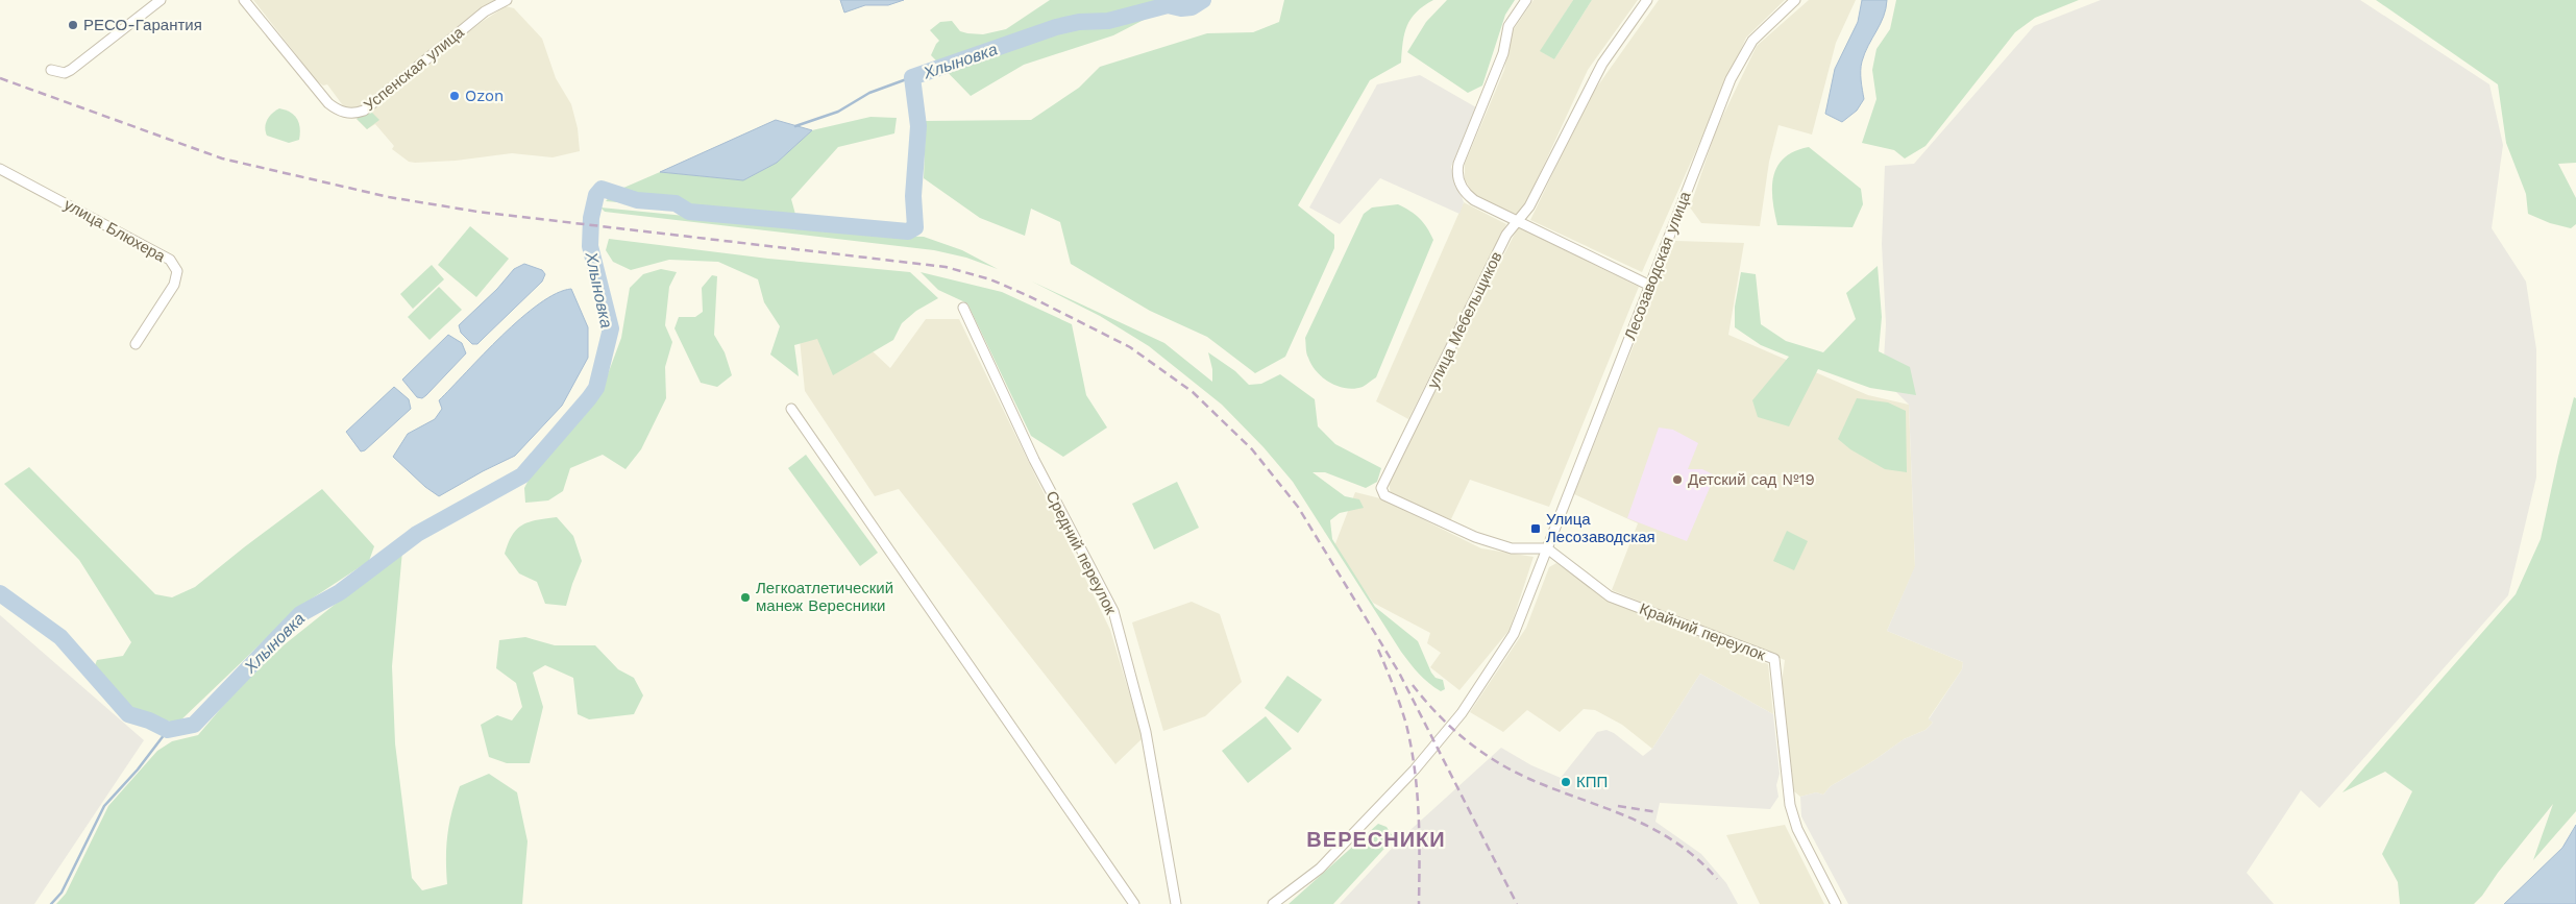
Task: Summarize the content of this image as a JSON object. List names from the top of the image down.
{
  "streets": {
    "street": [
      "Успенская улица",
      "улица Блюхера",
      "Лесозаводская улица",
      "улица Мебельщиков",
      "Средний переулок",
      "Крайний переулок"
    ]
  },
  "crossings": [
    ["Лесозаводская улица", "улица Мебельщиков"],
    ["Лесозаводская улица", "Крайний переулок"],
    ["улица Мебельщиков", "Крайний переулок"]
  ],
  "districts": ["ВЕРЕСНИКИ"],
  "water": ["Хлыновка"],
  "places": {
    "other": [
      "РЕСО-Гарантия",
      "Ozon",
      "Детский сад №19",
      "Легкоатлетический манеж Вересники",
      "КПП"
    ],
    "transit": ["Улица Лесозаводская"]
  }
}
